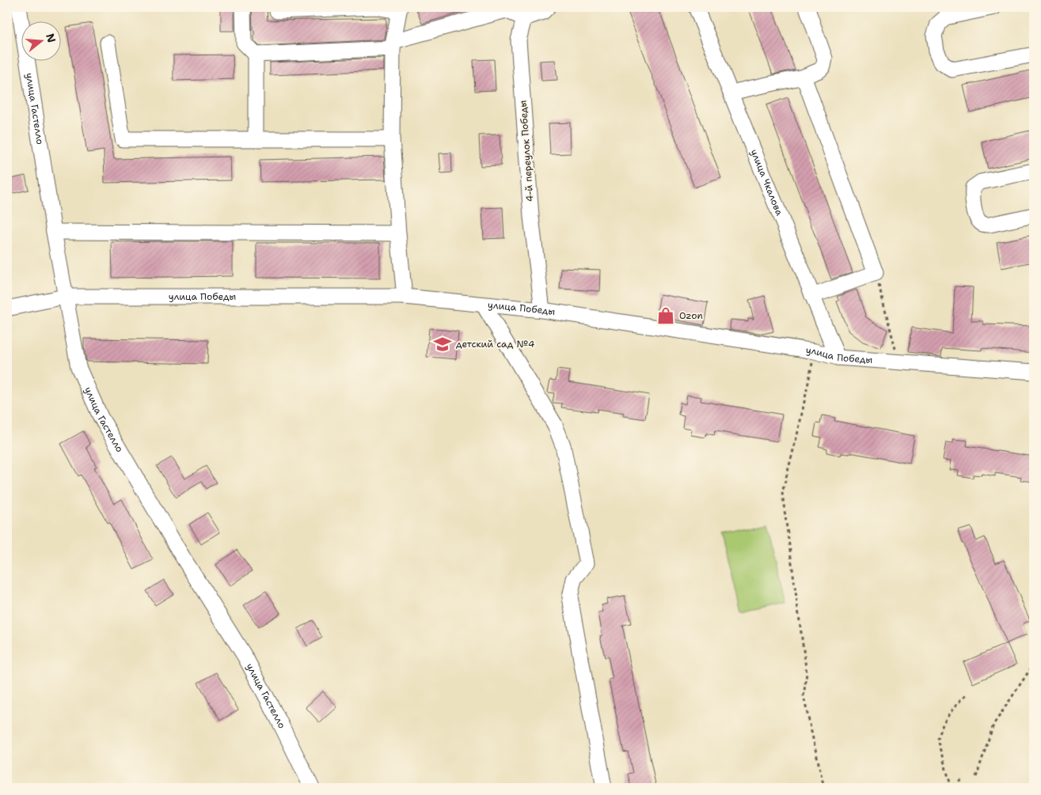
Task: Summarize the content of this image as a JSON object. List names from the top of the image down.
{
  "streets": {
    "street": [
      "улица Гастелло",
      "4-й переулок Победы",
      "улица Чкалова",
      "улица Победы"
    ]
  },
  "crossings": [
    ["улица Гастелло", "улица Победы"],
    ["4-й переулок Победы", "улица Победы"],
    ["улица Чкалова", "улица Победы"]
  ],
  "places": {
    "shop": ["Ozon"],
    "school or university": ["детский сад №4"]
  },
  "north": "right"
}
